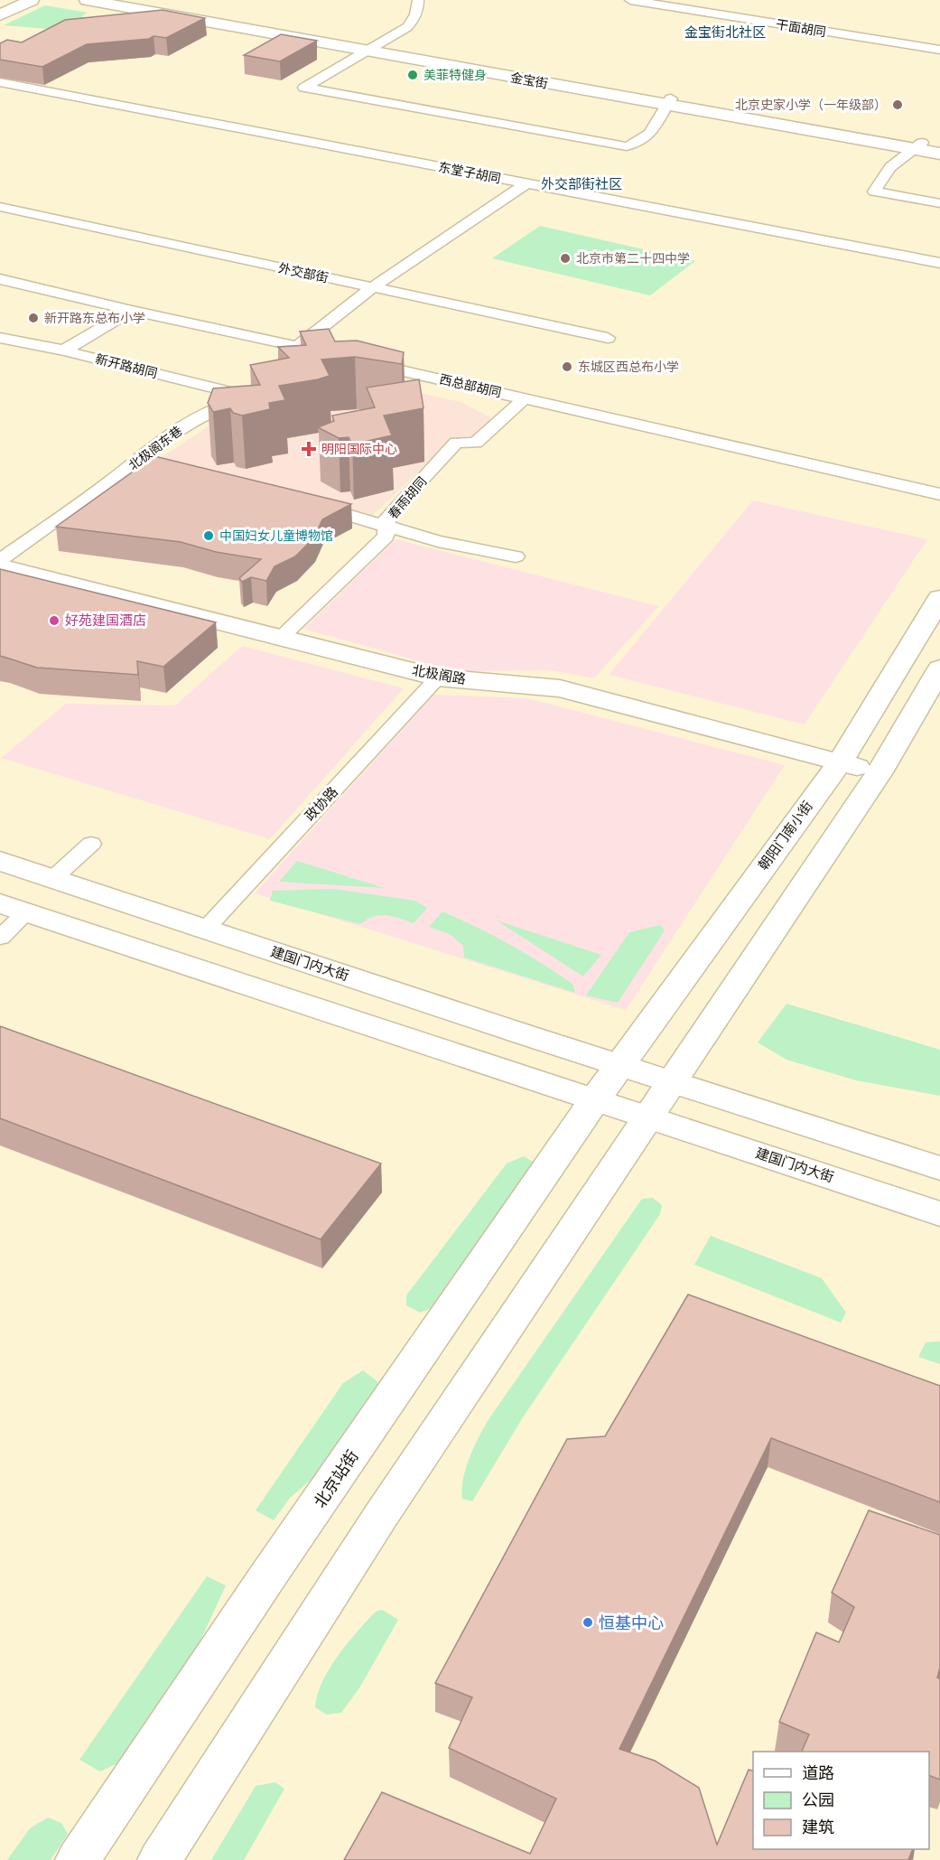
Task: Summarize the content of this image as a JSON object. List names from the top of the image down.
{
  "streets": {
    "main road": [
      "金宝街",
      "北极阁路",
      "朝阳门南小街",
      "建国门内大街",
      "北京站街"
    ],
    "street": [
      "干面胡同",
      "东堂子胡同",
      "外交部街",
      "新开路胡同",
      "西总部胡同",
      "北极阁东巷",
      "春雨胡同",
      "政协路"
    ]
  },
  "crossings": [
    ["新开路胡同", "北极阁东巷"],
    ["西总部胡同", "春雨胡同"],
    ["春雨胡同", "北极阁路"],
    ["北极阁路", "政协路"],
    ["北极阁路", "朝阳门南小街"],
    ["政协路", "建国门内大街"],
    ["朝阳门南小街", "建国门内大街"],
    ["朝阳门南小街", "北京站街"],
    ["建国门内大街", "北京站街"]
  ],
  "districts": ["金宝街北社区", "外交部街社区"],
  "places": {
    "other": [
      "美菲特健身",
      "北京史家小学（一年级部）",
      "北京市第二十四中学",
      "新开路东总布小学",
      "东城区西总布小学",
      "中国妇女儿童博物馆",
      "好苑建国酒店",
      "恒基中心"
    ],
    "health": ["明阳国际中心"]
  },
  "legend": ["道路", "公园", "建筑"]
}
